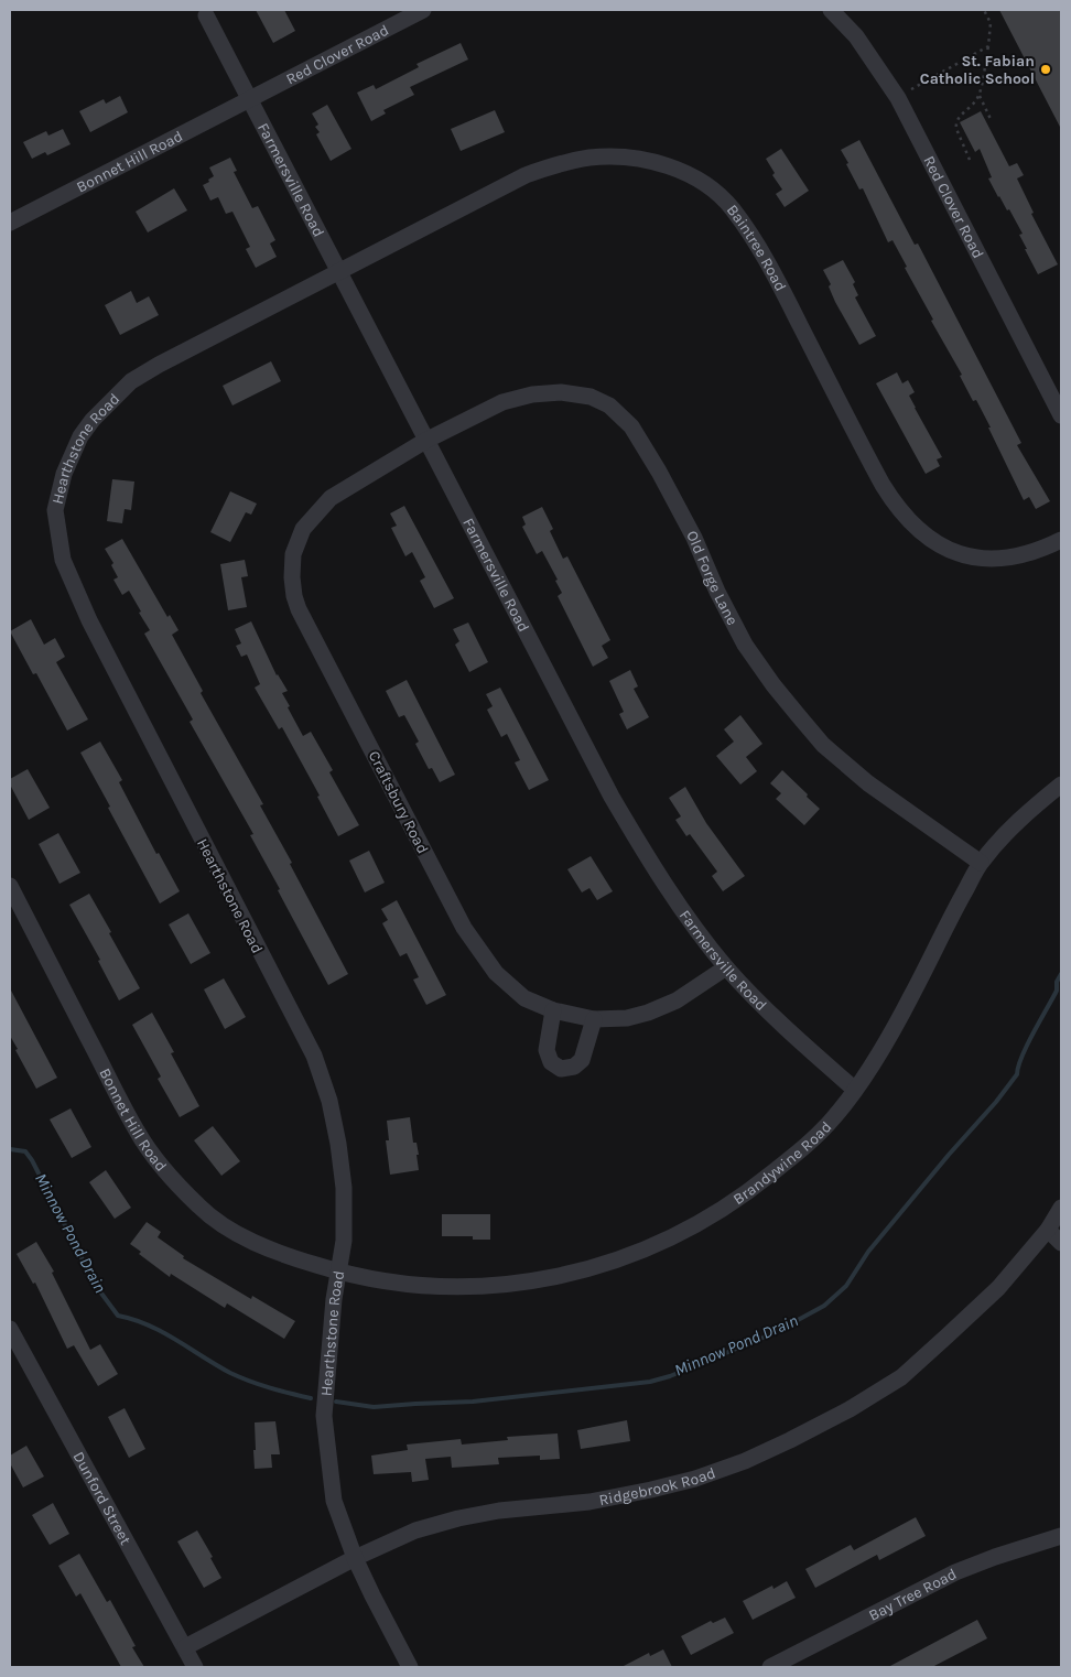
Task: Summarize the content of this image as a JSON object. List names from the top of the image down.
{
  "streets": {
    "street": [
      "Red Clover Road",
      "Bonnet Hill Road",
      "Farmersville Road",
      "Baintree Road",
      "Hearthstone Road",
      "Old Forge Lane",
      "Craftsbury Road",
      "Brandywine Road",
      "Ridgebrook Road",
      "Dunford Street",
      "Bay Tree Road"
    ]
  },
  "crossings": [
    ["Red Clover Road", "Bonnet Hill Road"],
    ["Red Clover Road", "Farmersville Road"],
    ["Bonnet Hill Road", "Farmersville Road"],
    ["Bonnet Hill Road", "Hearthstone Road"],
    ["Bonnet Hill Road", "Brandywine Road"],
    ["Farmersville Road", "Baintree Road"],
    ["Farmersville Road", "Hearthstone Road"],
    ["Farmersville Road", "Old Forge Lane"],
    ["Farmersville Road", "Craftsbury Road"],
    ["Farmersville Road", "Brandywine Road"],
    ["Baintree Road", "Hearthstone Road"],
    ["Hearthstone Road", "Brandywine Road"],
    ["Hearthstone Road", "Ridgebrook Road"],
    ["Old Forge Lane", "Craftsbury Road"],
    ["Old Forge Lane", "Brandywine Road"],
    ["Ridgebrook Road", "Dunford Street"]
  ],
  "water": ["Minnow Pond Drain"],
  "places": ["St. Fabian Catholic School"]
}
